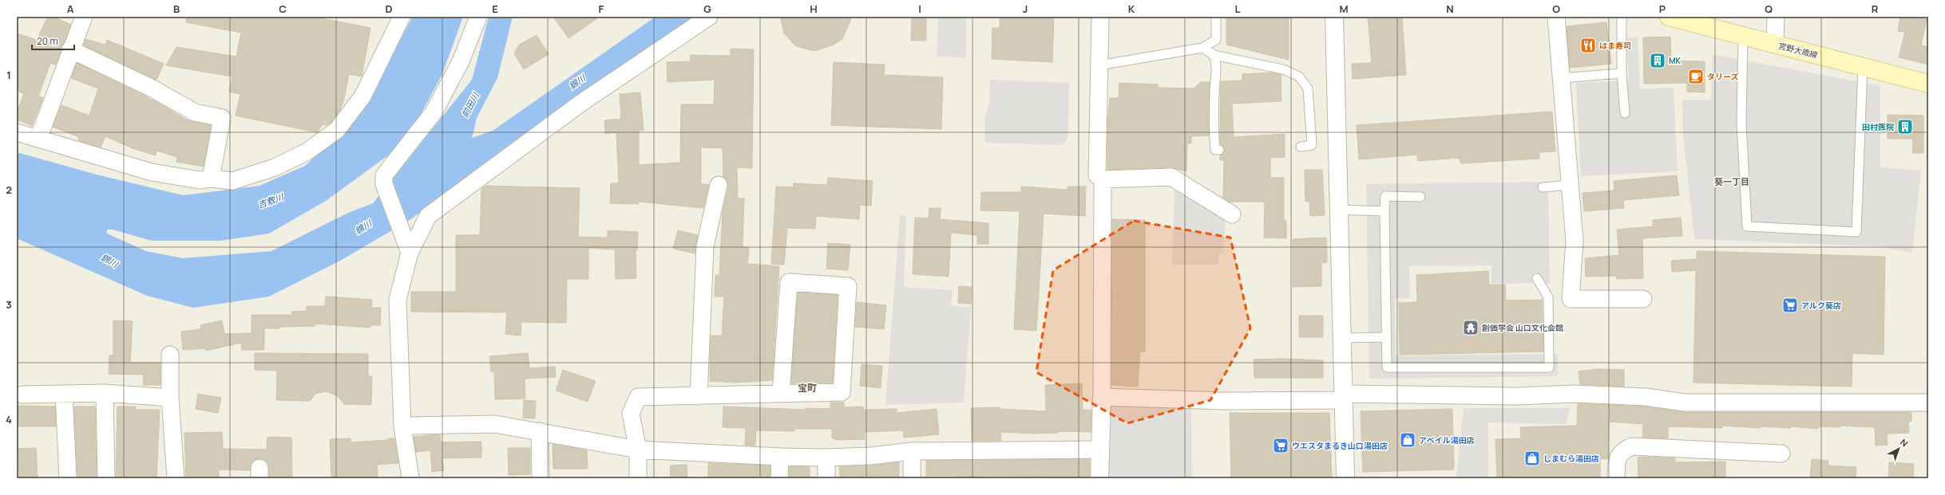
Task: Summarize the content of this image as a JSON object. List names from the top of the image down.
{
  "streets": {
    "main road": ["宮野大歳線"]
  },
  "districts": ["葵一丁目", "宝町"],
  "water": ["錦川", "前田川", "吉敷川"],
  "places": {
    "restaurant": ["はま寿司"],
    "building": ["MK", "田村医院"],
    "cafe": ["タリーズ"],
    "supermarket": ["アルク葵店", "ウエスタまるき山口湯田店"],
    "temple": ["創価学会 山口文化会館"],
    "shop": ["アベイル湯田店", "しまむら湯田店"]
  },
  "scale_bar": "20 m",
  "north": "top right",
  "grid": {
    "columns": [
      "A",
      "B",
      "C",
      "D",
      "E",
      "F",
      "G",
      "H",
      "I",
      "J",
      "K",
      "L",
      "M",
      "N",
      "O",
      "P",
      "Q",
      "R"
    ],
    "rows": [
      "1",
      "2",
      "3",
      "4"
    ]
  }
}
